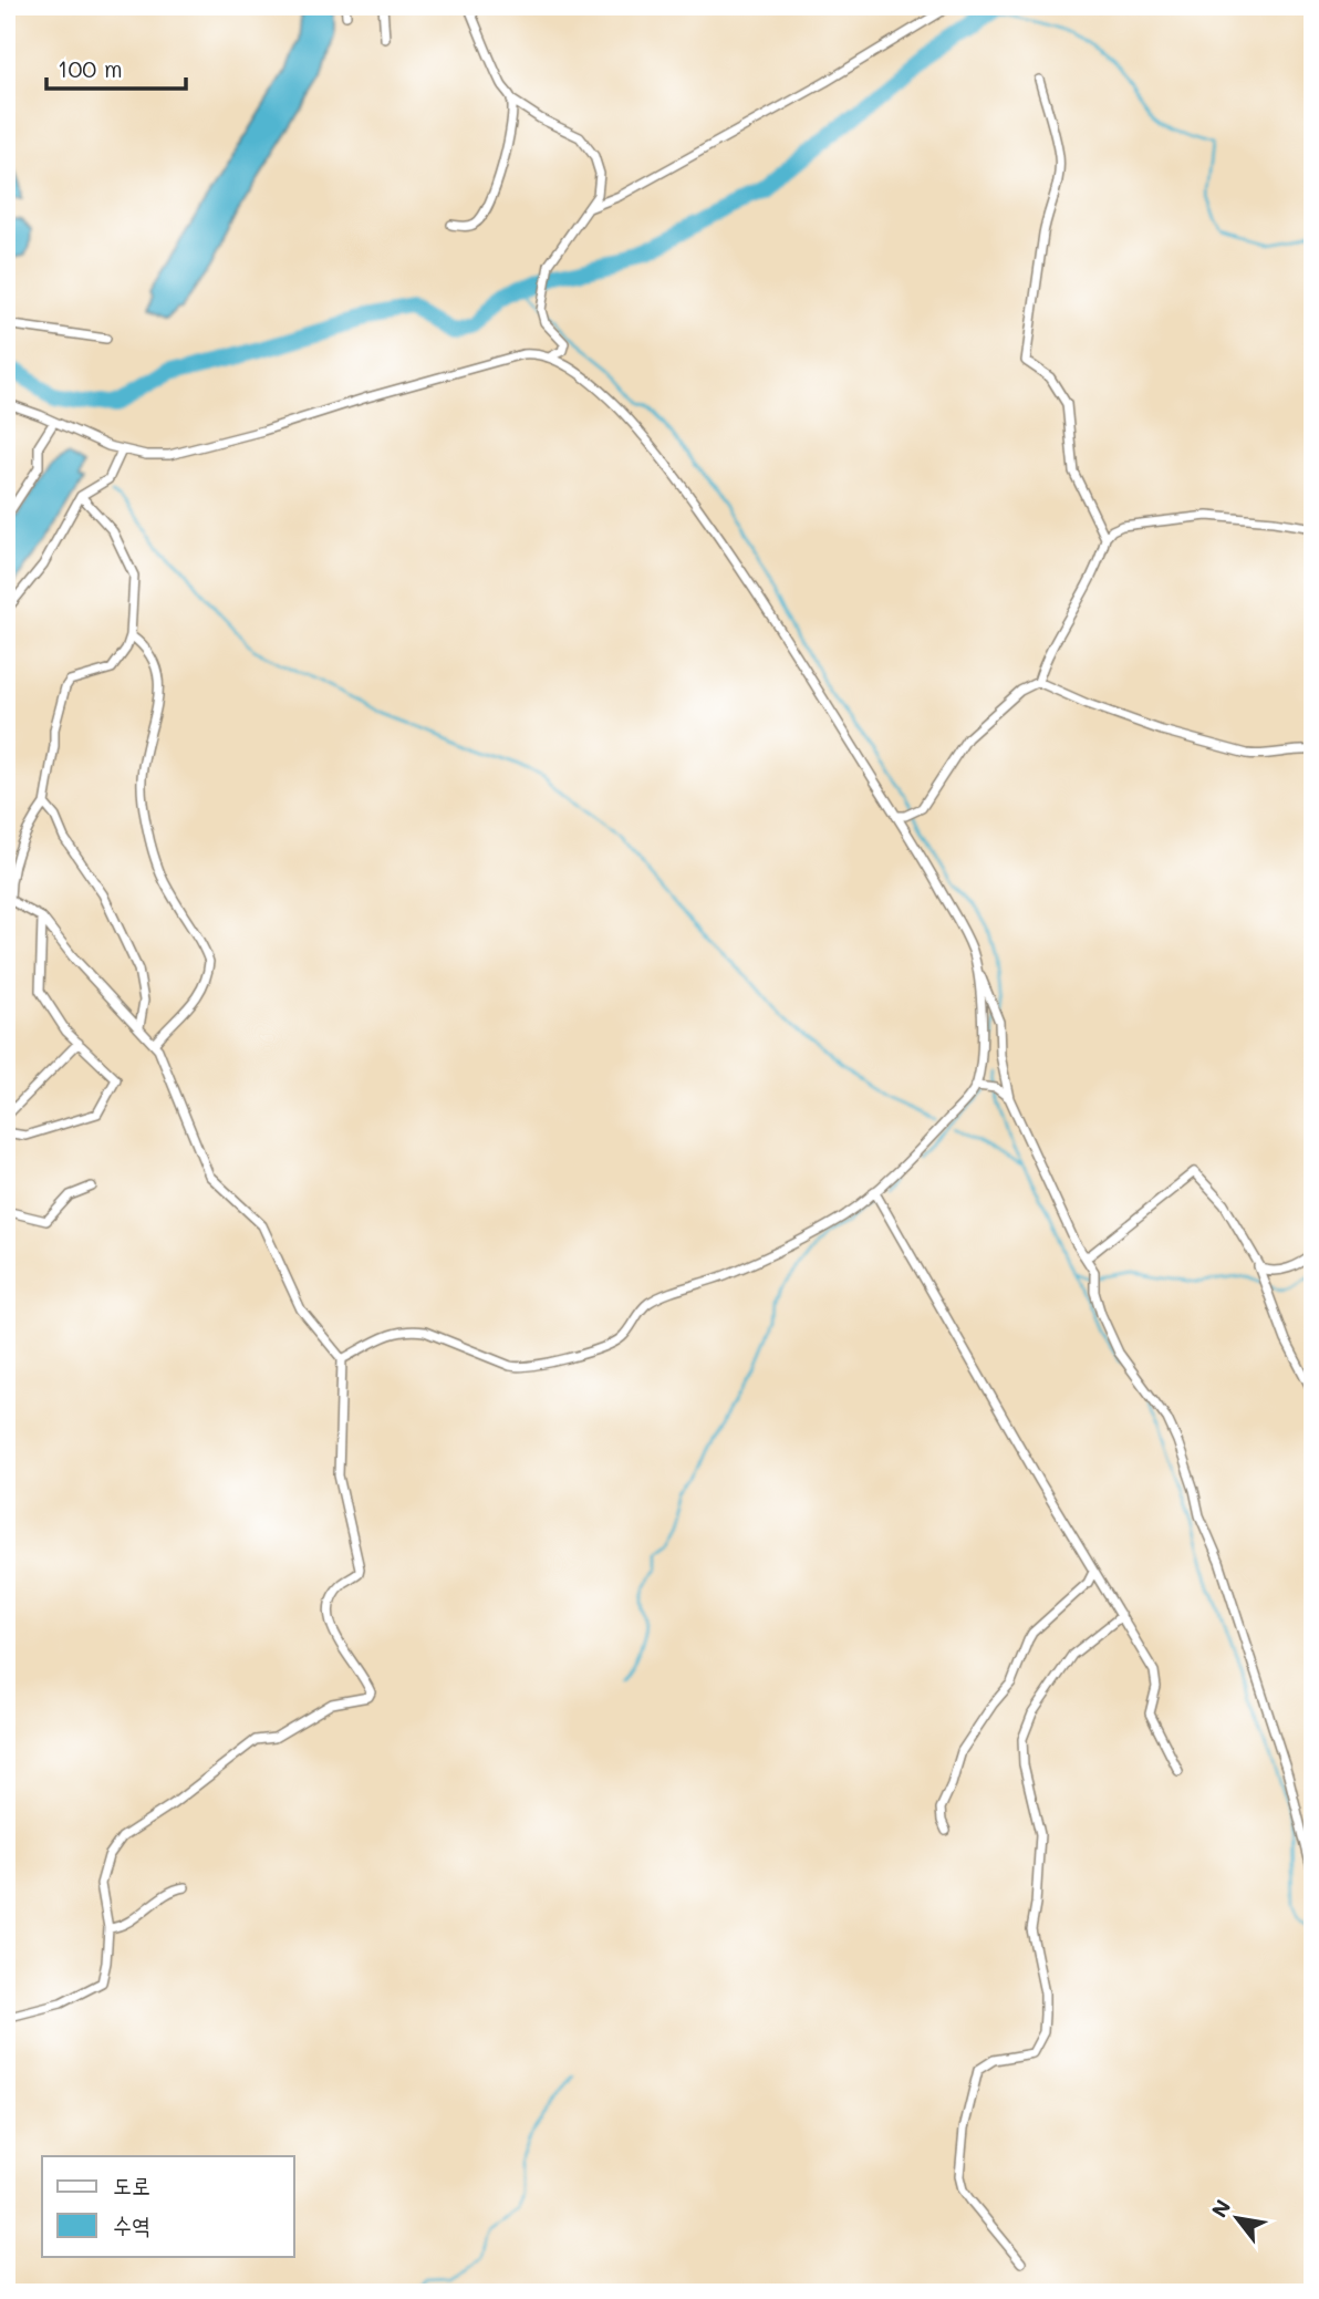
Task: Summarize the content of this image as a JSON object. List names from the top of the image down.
{
  "legend": ["도로", "수역"],
  "scale_bar": "100 m",
  "north": "top left"
}
